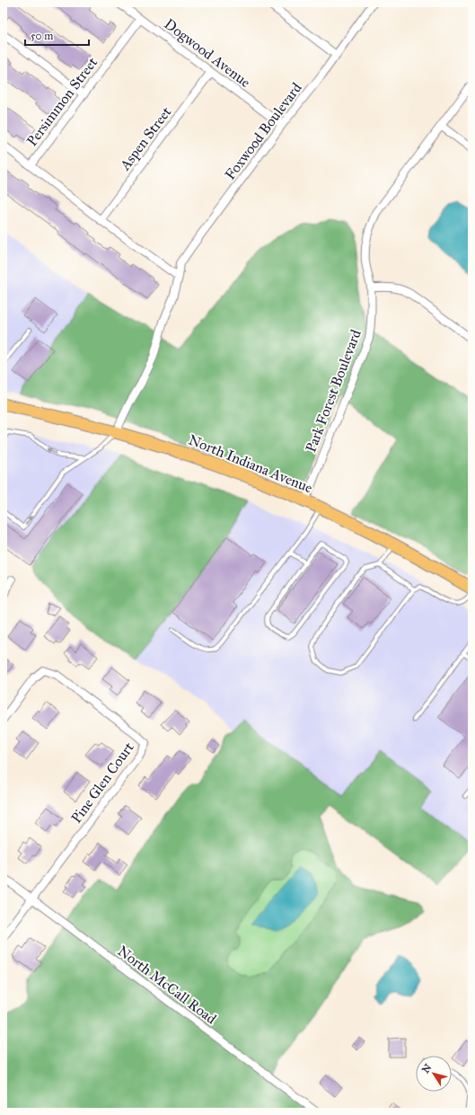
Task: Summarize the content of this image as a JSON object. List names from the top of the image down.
{
  "streets": {
    "main road": ["North Indiana Avenue"],
    "street": [
      "Dogwood Avenue",
      "Persimmon Street",
      "Foxwood Boulevard",
      "Aspen Street",
      "Park Forest Boulevard",
      "Pine Glen Court",
      "North McCall Road"
    ]
  },
  "crossings": [
    ["Dogwood Avenue", "Persimmon Street"],
    ["Dogwood Avenue", "Foxwood Boulevard"],
    ["Dogwood Avenue", "Aspen Street"],
    ["Foxwood Boulevard", "North Indiana Avenue"],
    ["Park Forest Boulevard", "North Indiana Avenue"],
    ["Pine Glen Court", "North McCall Road"]
  ],
  "scale_bar": "50 m",
  "north": "top left"
}
